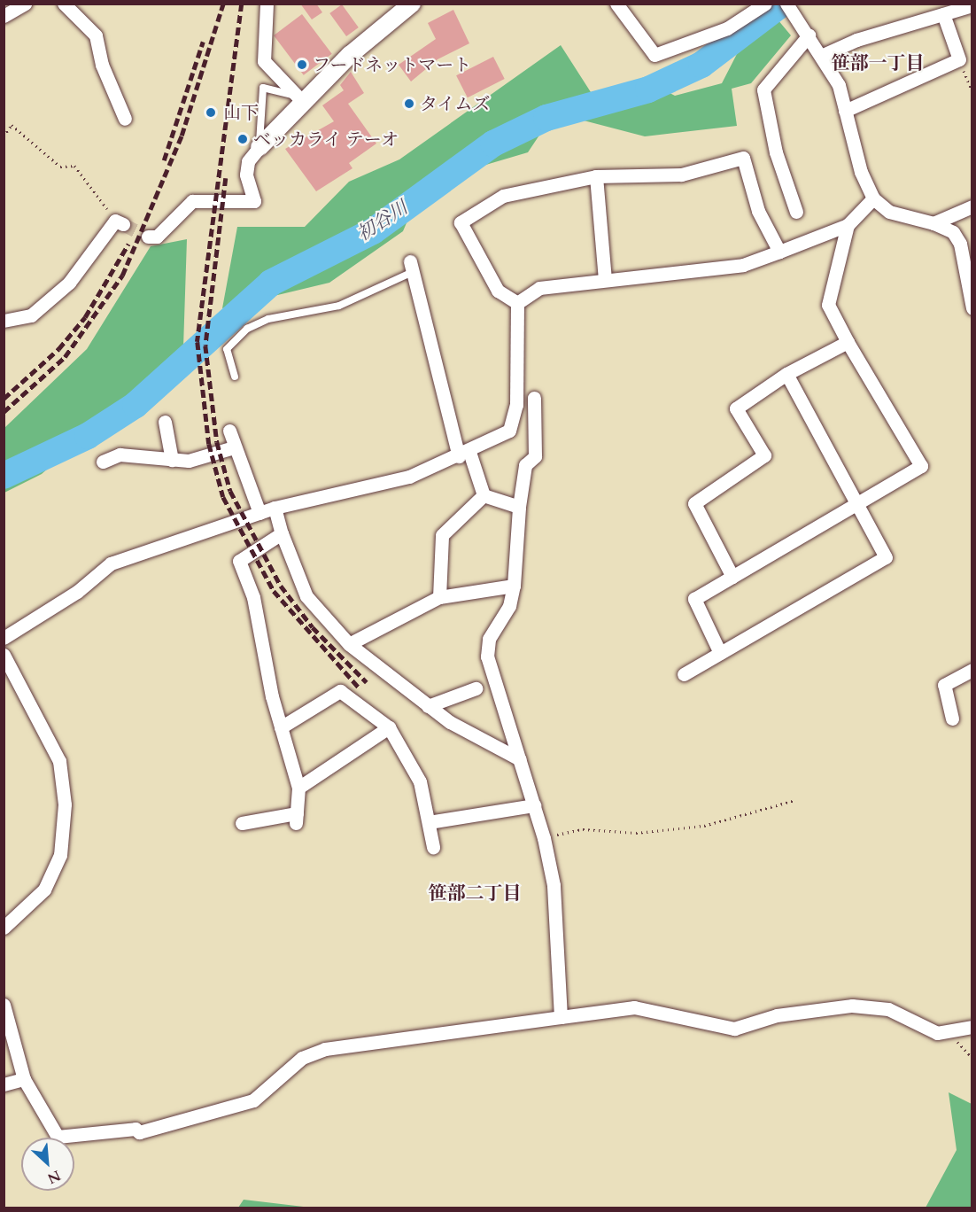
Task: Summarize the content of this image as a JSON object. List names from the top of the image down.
{
  "districts": ["笹部一丁目", "笹部二丁目"],
  "water": ["初谷川"],
  "places": [
    "フードネットマート",
    "タイムズ",
    "山下",
    "ベッカライ テーオ"
  ],
  "north": "bottom right"
}
